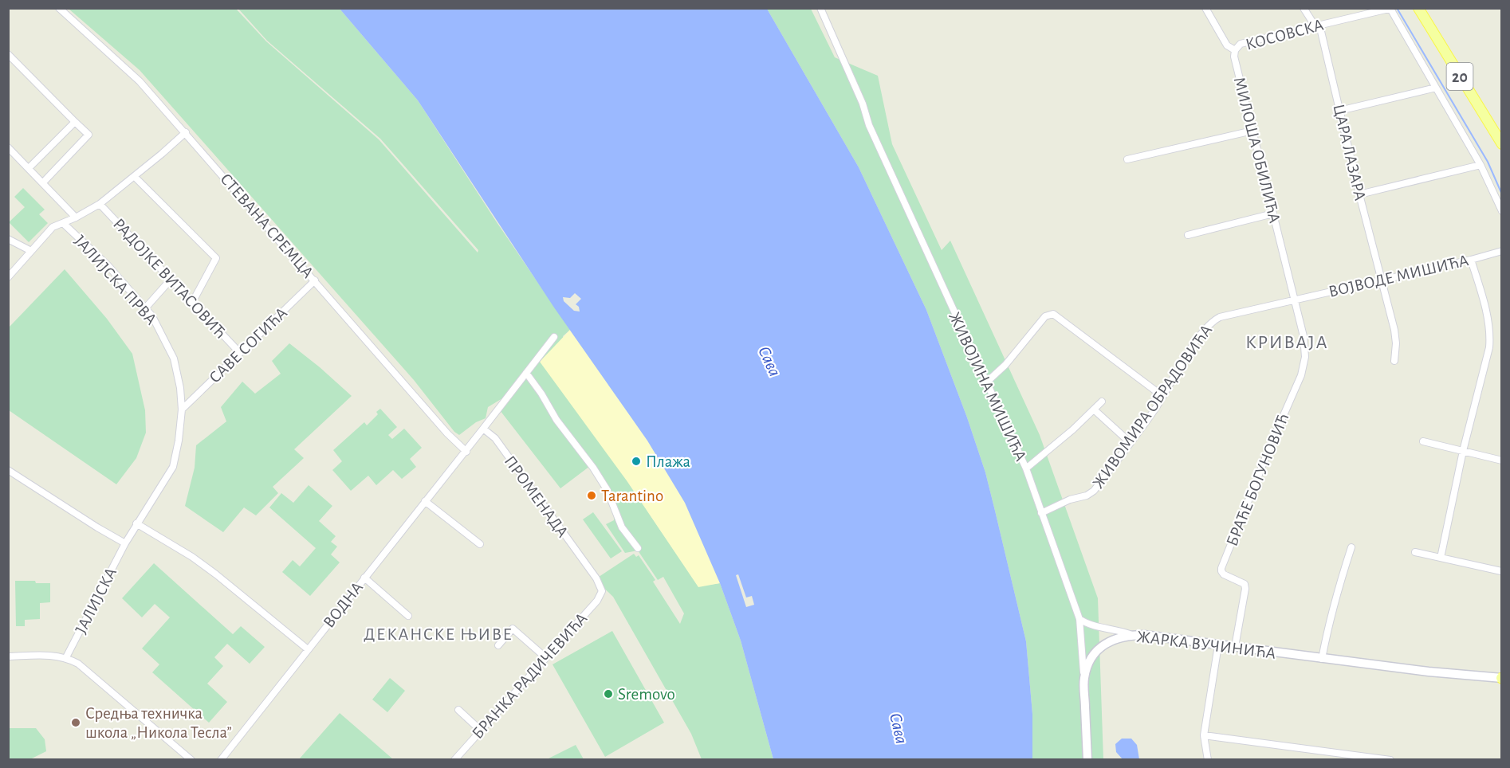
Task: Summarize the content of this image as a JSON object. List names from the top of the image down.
{
  "streets": {
    "main road": ["20"],
    "street": [
      "КОСОВСКА",
      "МИЛОША ОБИЛИЋА",
      "ЦАРА ЛАЗАРА",
      "СТЕВАНА СРЕМЦА",
      "ВОЈВОДЕ МИШИЋА",
      "РАДОЈКЕ ВИТАСОВИЋ",
      "ЈАЛИЈСКА ПРВА",
      "САВЕ СОГИЋА",
      "ЖИВОЈИНА МИШИЋА",
      "ЖИВОМИРА ОБРАДОВИЋА",
      "БРАЋЕ БОГУНОВИЋ",
      "ПРОМЕНАДА",
      "ЈАЛИЈСКА",
      "ВОДНА",
      "ЖАРКА ВУЧИНИЋА",
      "БРАНКА РАДИЧЕВИЋА"
    ]
  },
  "crossings": [
    ["КОСОВСКА", "МИЛОША ОБИЛИЋА"],
    ["КОСОВСКА", "ЦАРА ЛАЗАРА"],
    ["МИЛОША ОБИЛИЋА", "ВОЈВОДЕ МИШИЋА"],
    ["МИЛОША ОБИЛИЋА", "ЖИВОМИРА ОБРАДОВИЋА"],
    ["МИЛОША ОБИЛИЋА", "БРАЋЕ БОГУНОВИЋ"],
    ["ЦАРА ЛАЗАРА", "ВОЈВОДЕ МИШИЋА"],
    ["СТЕВАНА СРЕМЦА", "САВЕ СОГИЋА"],
    ["СТЕВАНА СРЕМЦА", "ВОДНА"],
    ["ВОЈВОДЕ МИШИЋА", "ЖИВОМИРА ОБРАДОВИЋА"],
    ["ВОЈВОДЕ МИШИЋА", "БРАЋЕ БОГУНОВИЋ"],
    ["РАДОЈКЕ ВИТАСОВИЋ", "САВЕ СОГИЋА"],
    ["ЈАЛИЈСКА ПРВА", "САВЕ СОГИЋА"],
    ["ЈАЛИЈСКА ПРВА", "ЈАЛИЈСКА"],
    ["ЖИВОЈИНА МИШИЋА", "ЖИВОМИРА ОБРАДОВИЋА"],
    ["ЖИВОЈИНА МИШИЋА", "ЖАРКА ВУЧИНИЋА"],
    ["ЖИВОМИРА ОБРАДОВИЋА", "БРАЋЕ БОГУНОВИЋ"],
    ["БРАЋЕ БОГУНОВИЋ", "ЖАРКА ВУЧИНИЋА"],
    ["ПРОМЕНАДА", "БРАНКА РАДИЧЕВИЋА"]
  ],
  "districts": ["КРИВАЈА", "ДЕКАНСКЕ ЊИВЕ"],
  "water": ["Сава"],
  "places": [
    "Плажа",
    "Tarantino",
    "Sremovo",
    "Средња техничка школа „Никола Тесла”"
  ]
}
